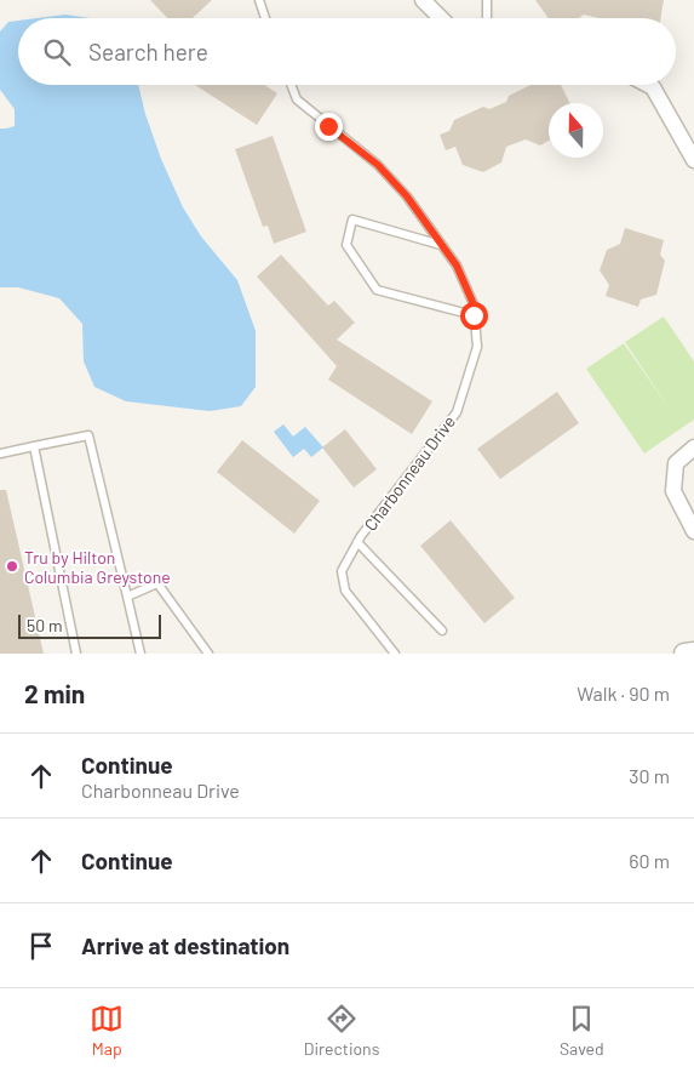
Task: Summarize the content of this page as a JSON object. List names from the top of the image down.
{
  "streets": {
    "lane": ["Charbonneau Drive"]
  },
  "places": ["Tru by Hilton Columbia Greystone"],
  "scale_bar": "50 m",
  "north": "top",
  "page": {
    "search": "Search here",
    "scale": "50 m",
    "heading": ["2 min", "Walk · 90 m"],
    "list": [
      ["Continue", "Charbonneau Drive", "30 m"],
      ["Continue", "60 m"],
      "Arrive at destination"
    ],
    "nav": ["Map", "Directions", "Saved"]
  }
}
